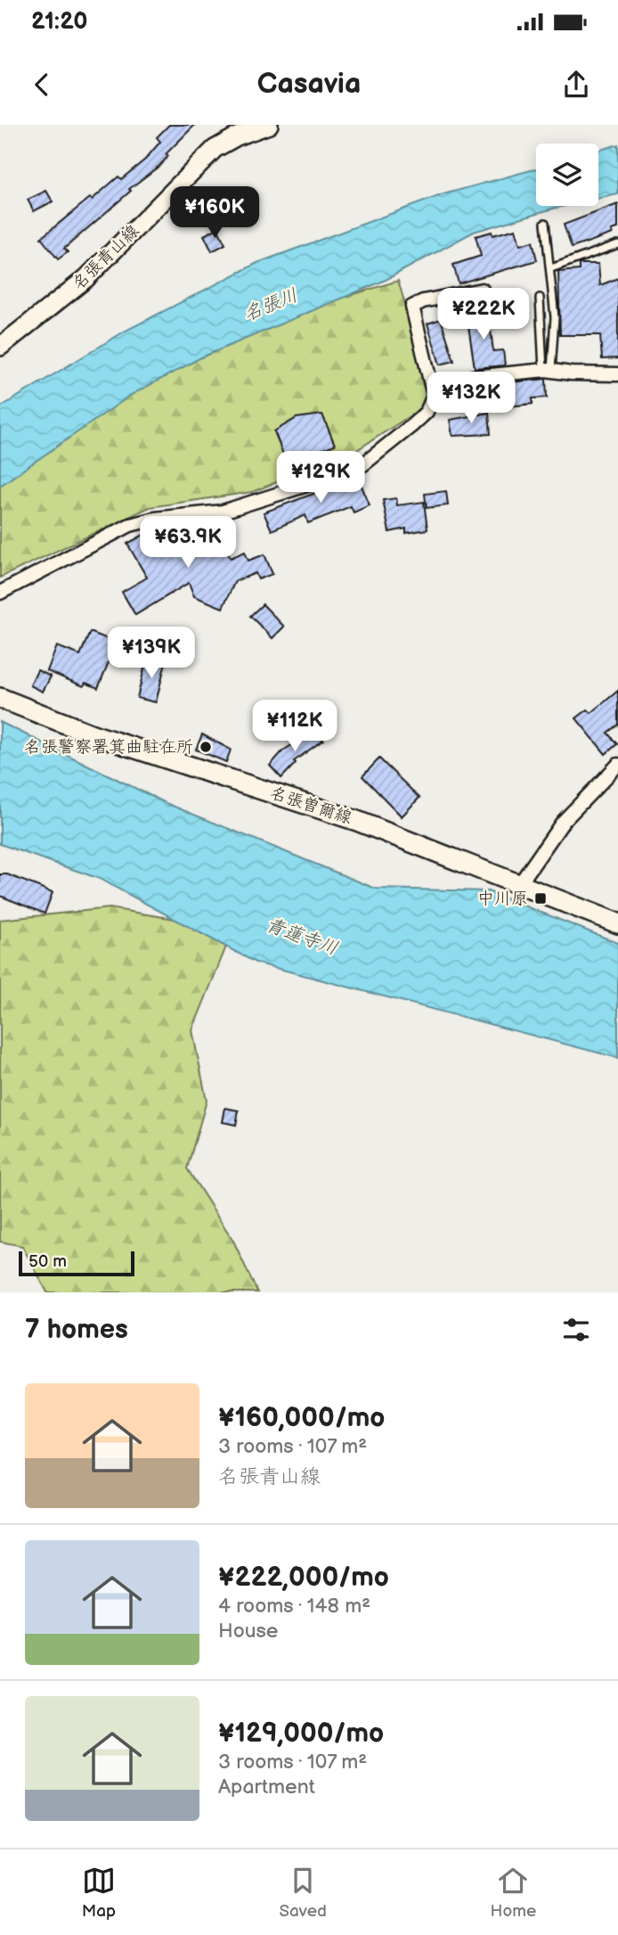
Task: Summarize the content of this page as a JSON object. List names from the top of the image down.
{
  "streets": {
    "main road": ["名張青山線", "名張曽爾線"]
  },
  "water": ["名張川", "青蓮寺川"],
  "places": {
    "other": ["名張警察署箕曲駐在所"],
    "transit": ["中川原"]
  },
  "scale_bar": "50 m",
  "page": {
    "status": "21:20",
    "header": "Casavia",
    "price": [
      "¥160K",
      "¥222K",
      "¥132K",
      "¥129K",
      "¥63.9K",
      "¥139K",
      "¥112K"
    ],
    "scale": "50 m",
    "heading": "7 homes",
    "list": [
      {
        "name": "¥160,000/mo",
        "note": "3 rooms · 107 m² · 名張青山線"
      },
      {
        "name": "¥222,000/mo",
        "note": "4 rooms · 148 m² · House"
      },
      {
        "name": "¥129,000/mo",
        "note": "3 rooms · 107 m² · Apartment"
      }
    ],
    "tabs": ["Map", "Saved", "Home"]
  }
}
